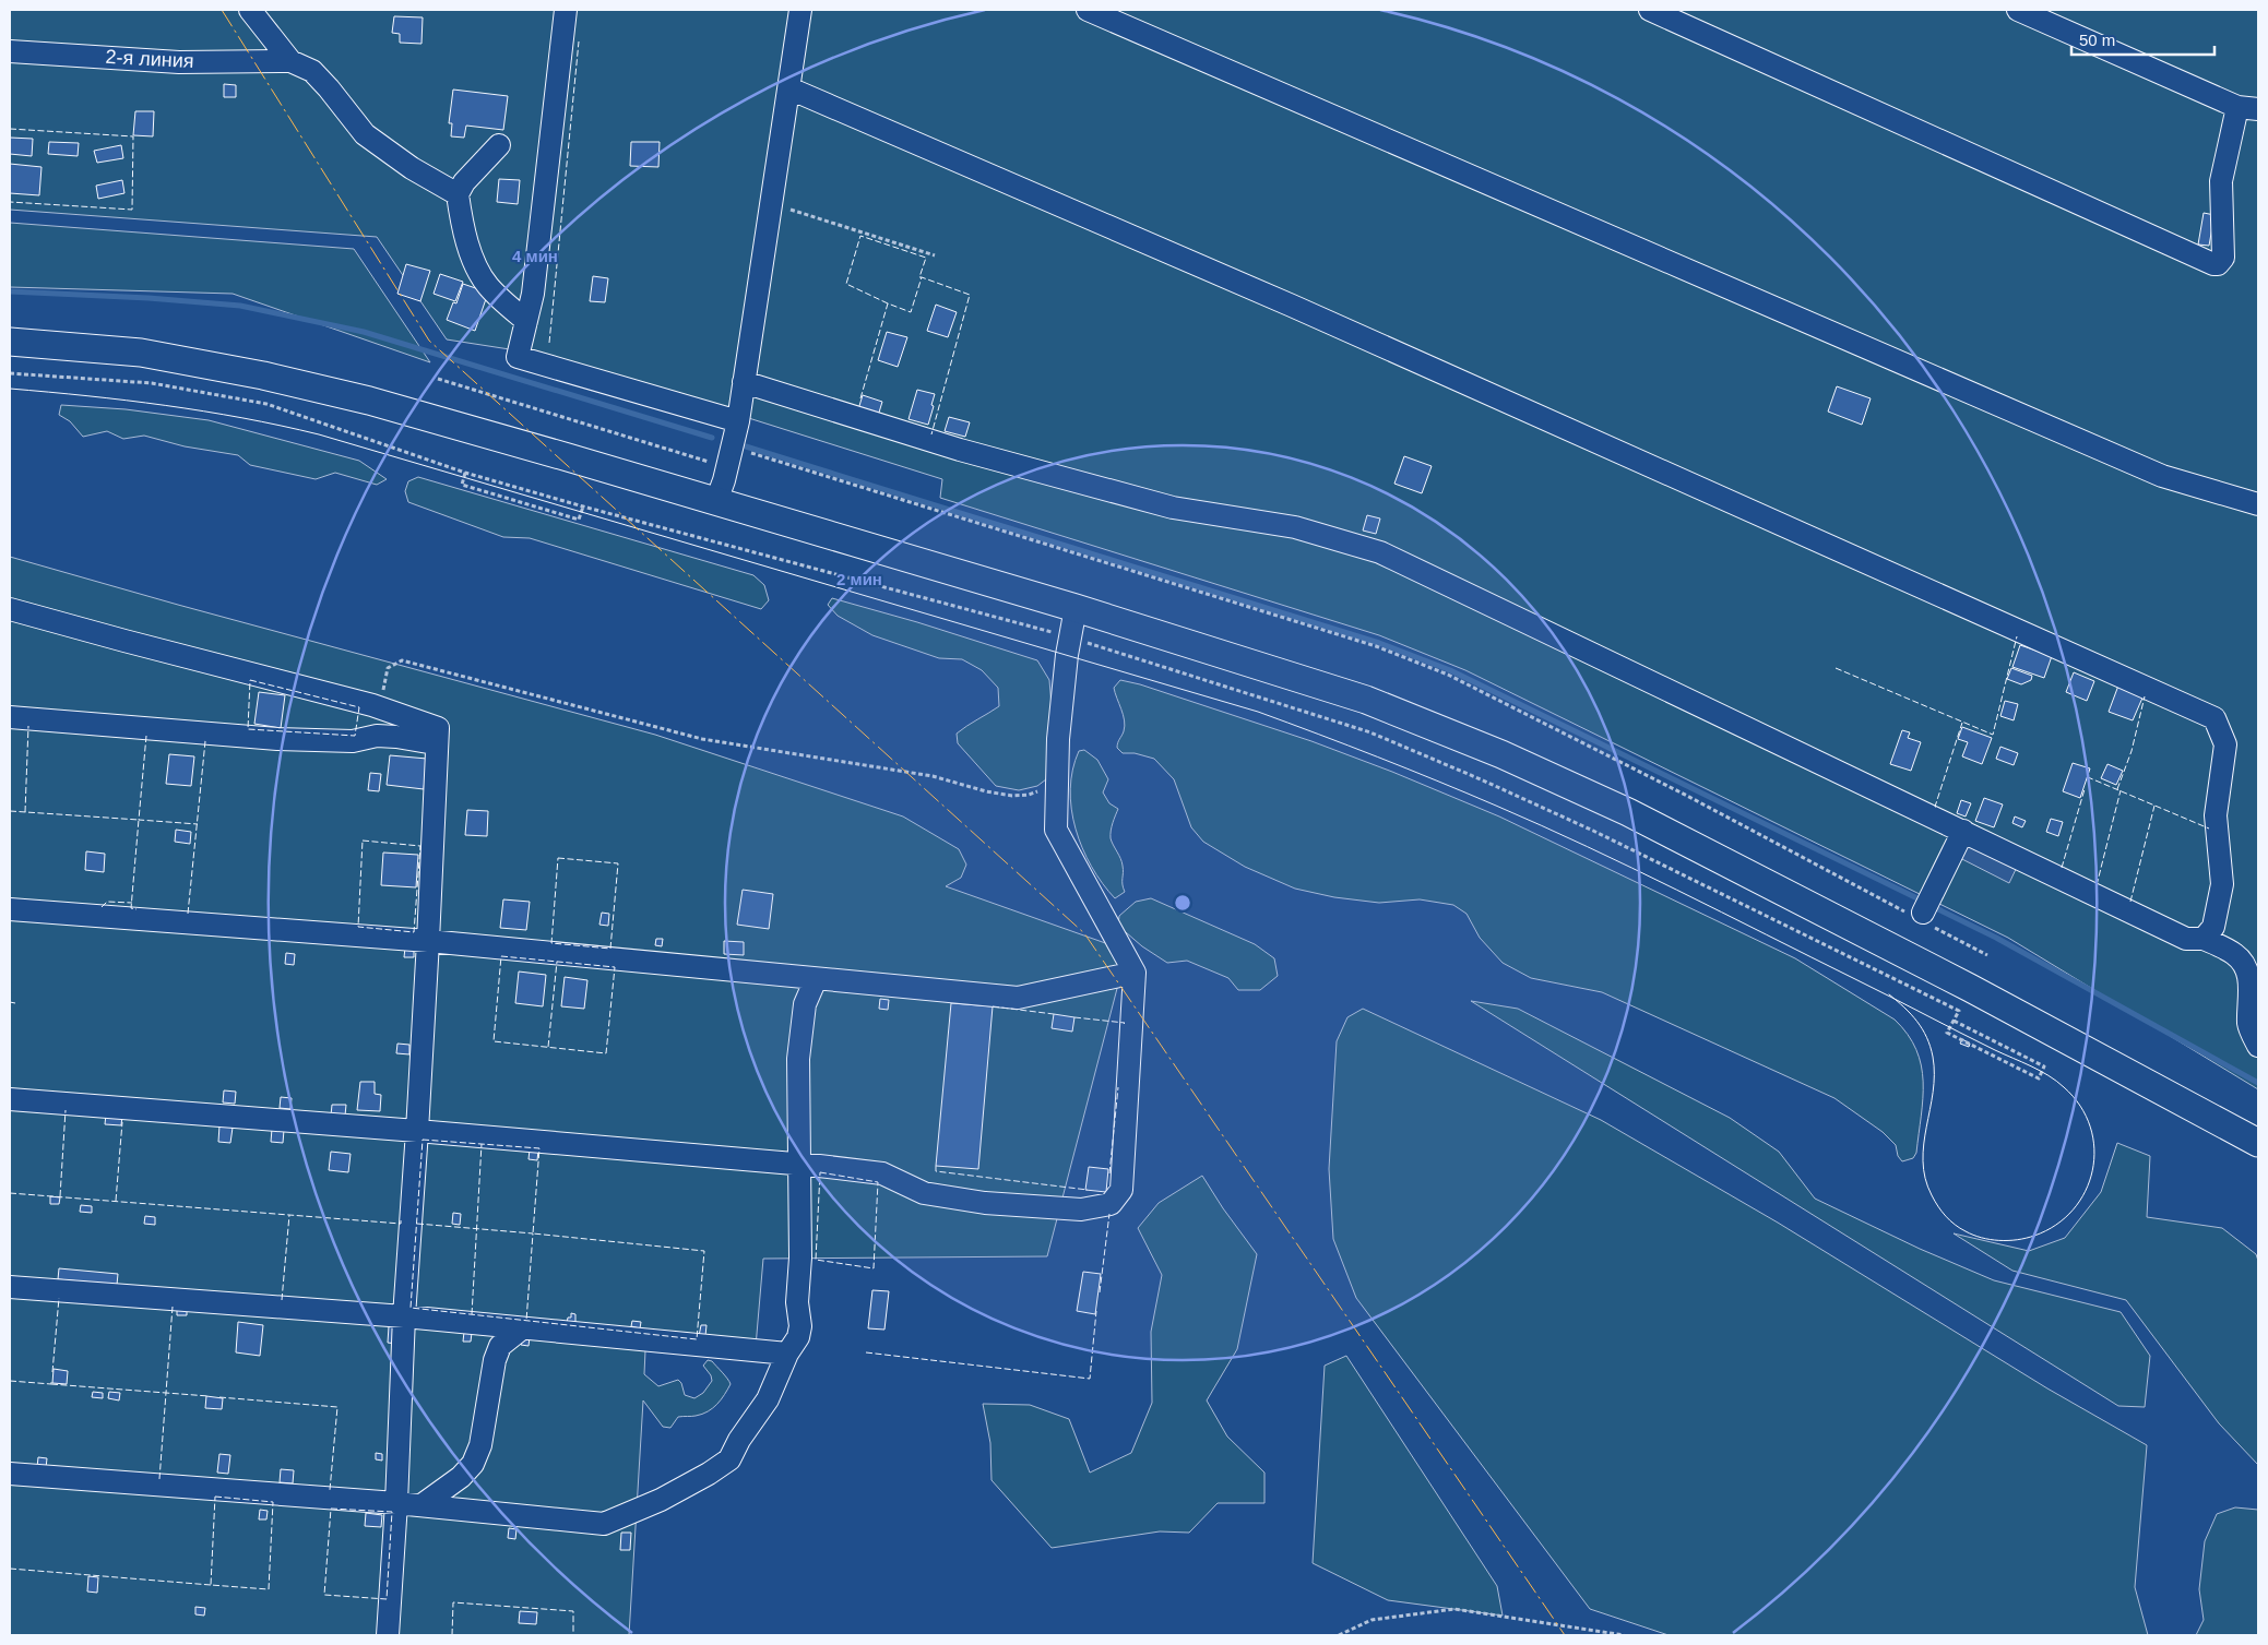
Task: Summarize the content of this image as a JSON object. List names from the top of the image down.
{
  "streets": {
    "street": ["2-я линия"]
  },
  "scale_bar": "50 m",
  "rings": ["4 мин", "2 мин"]
}
